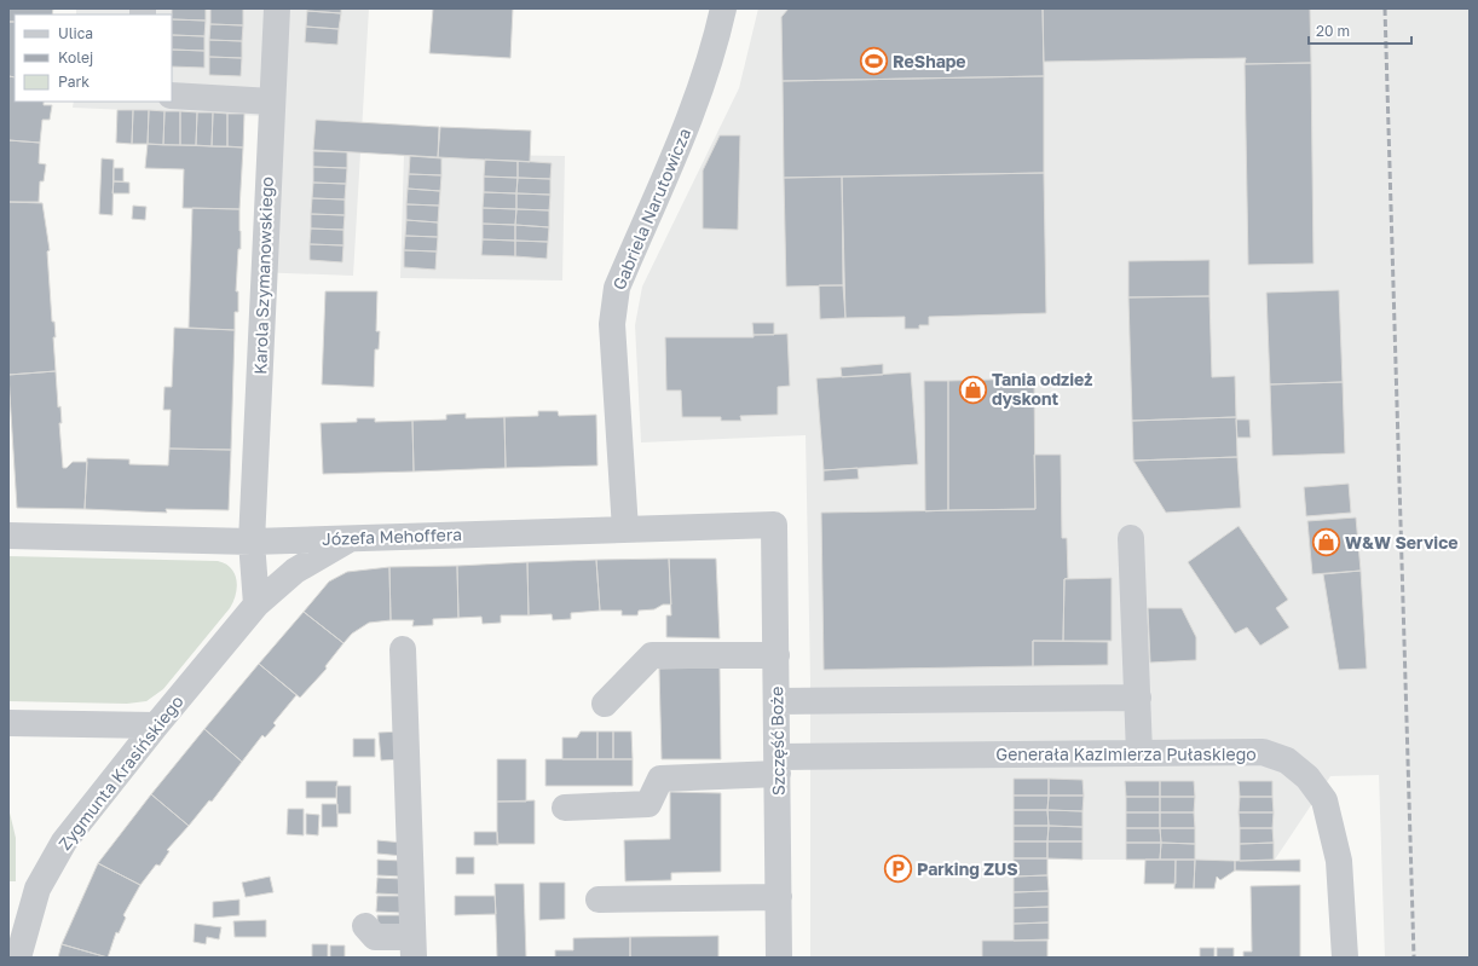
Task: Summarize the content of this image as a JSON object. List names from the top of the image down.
{
  "streets": {
    "street": [
      "Gabriela Narutowicza",
      "Karola Szymanowskiego",
      "Józefa Mehoffera",
      "Szczęść Boże",
      "Generała Kazimierza Pułaskiego",
      "Zygmunta Krasińskiego"
    ]
  },
  "crossings": [
    ["Gabriela Narutowicza", "Józefa Mehoffera"],
    ["Karola Szymanowskiego", "Józefa Mehoffera"],
    ["Józefa Mehoffera", "Szczęść Boże"],
    ["Józefa Mehoffera", "Zygmunta Krasińskiego"],
    ["Szczęść Boże", "Generała Kazimierza Pułaskiego"]
  ],
  "places": {
    "sports": ["ReShape"],
    "shop": ["Tania odzież dyskont", "W&W Service"],
    "parking": ["Parking ZUS"]
  },
  "legend": ["Ulica", "Kolej", "Park"],
  "scale_bar": "20 m"
}
